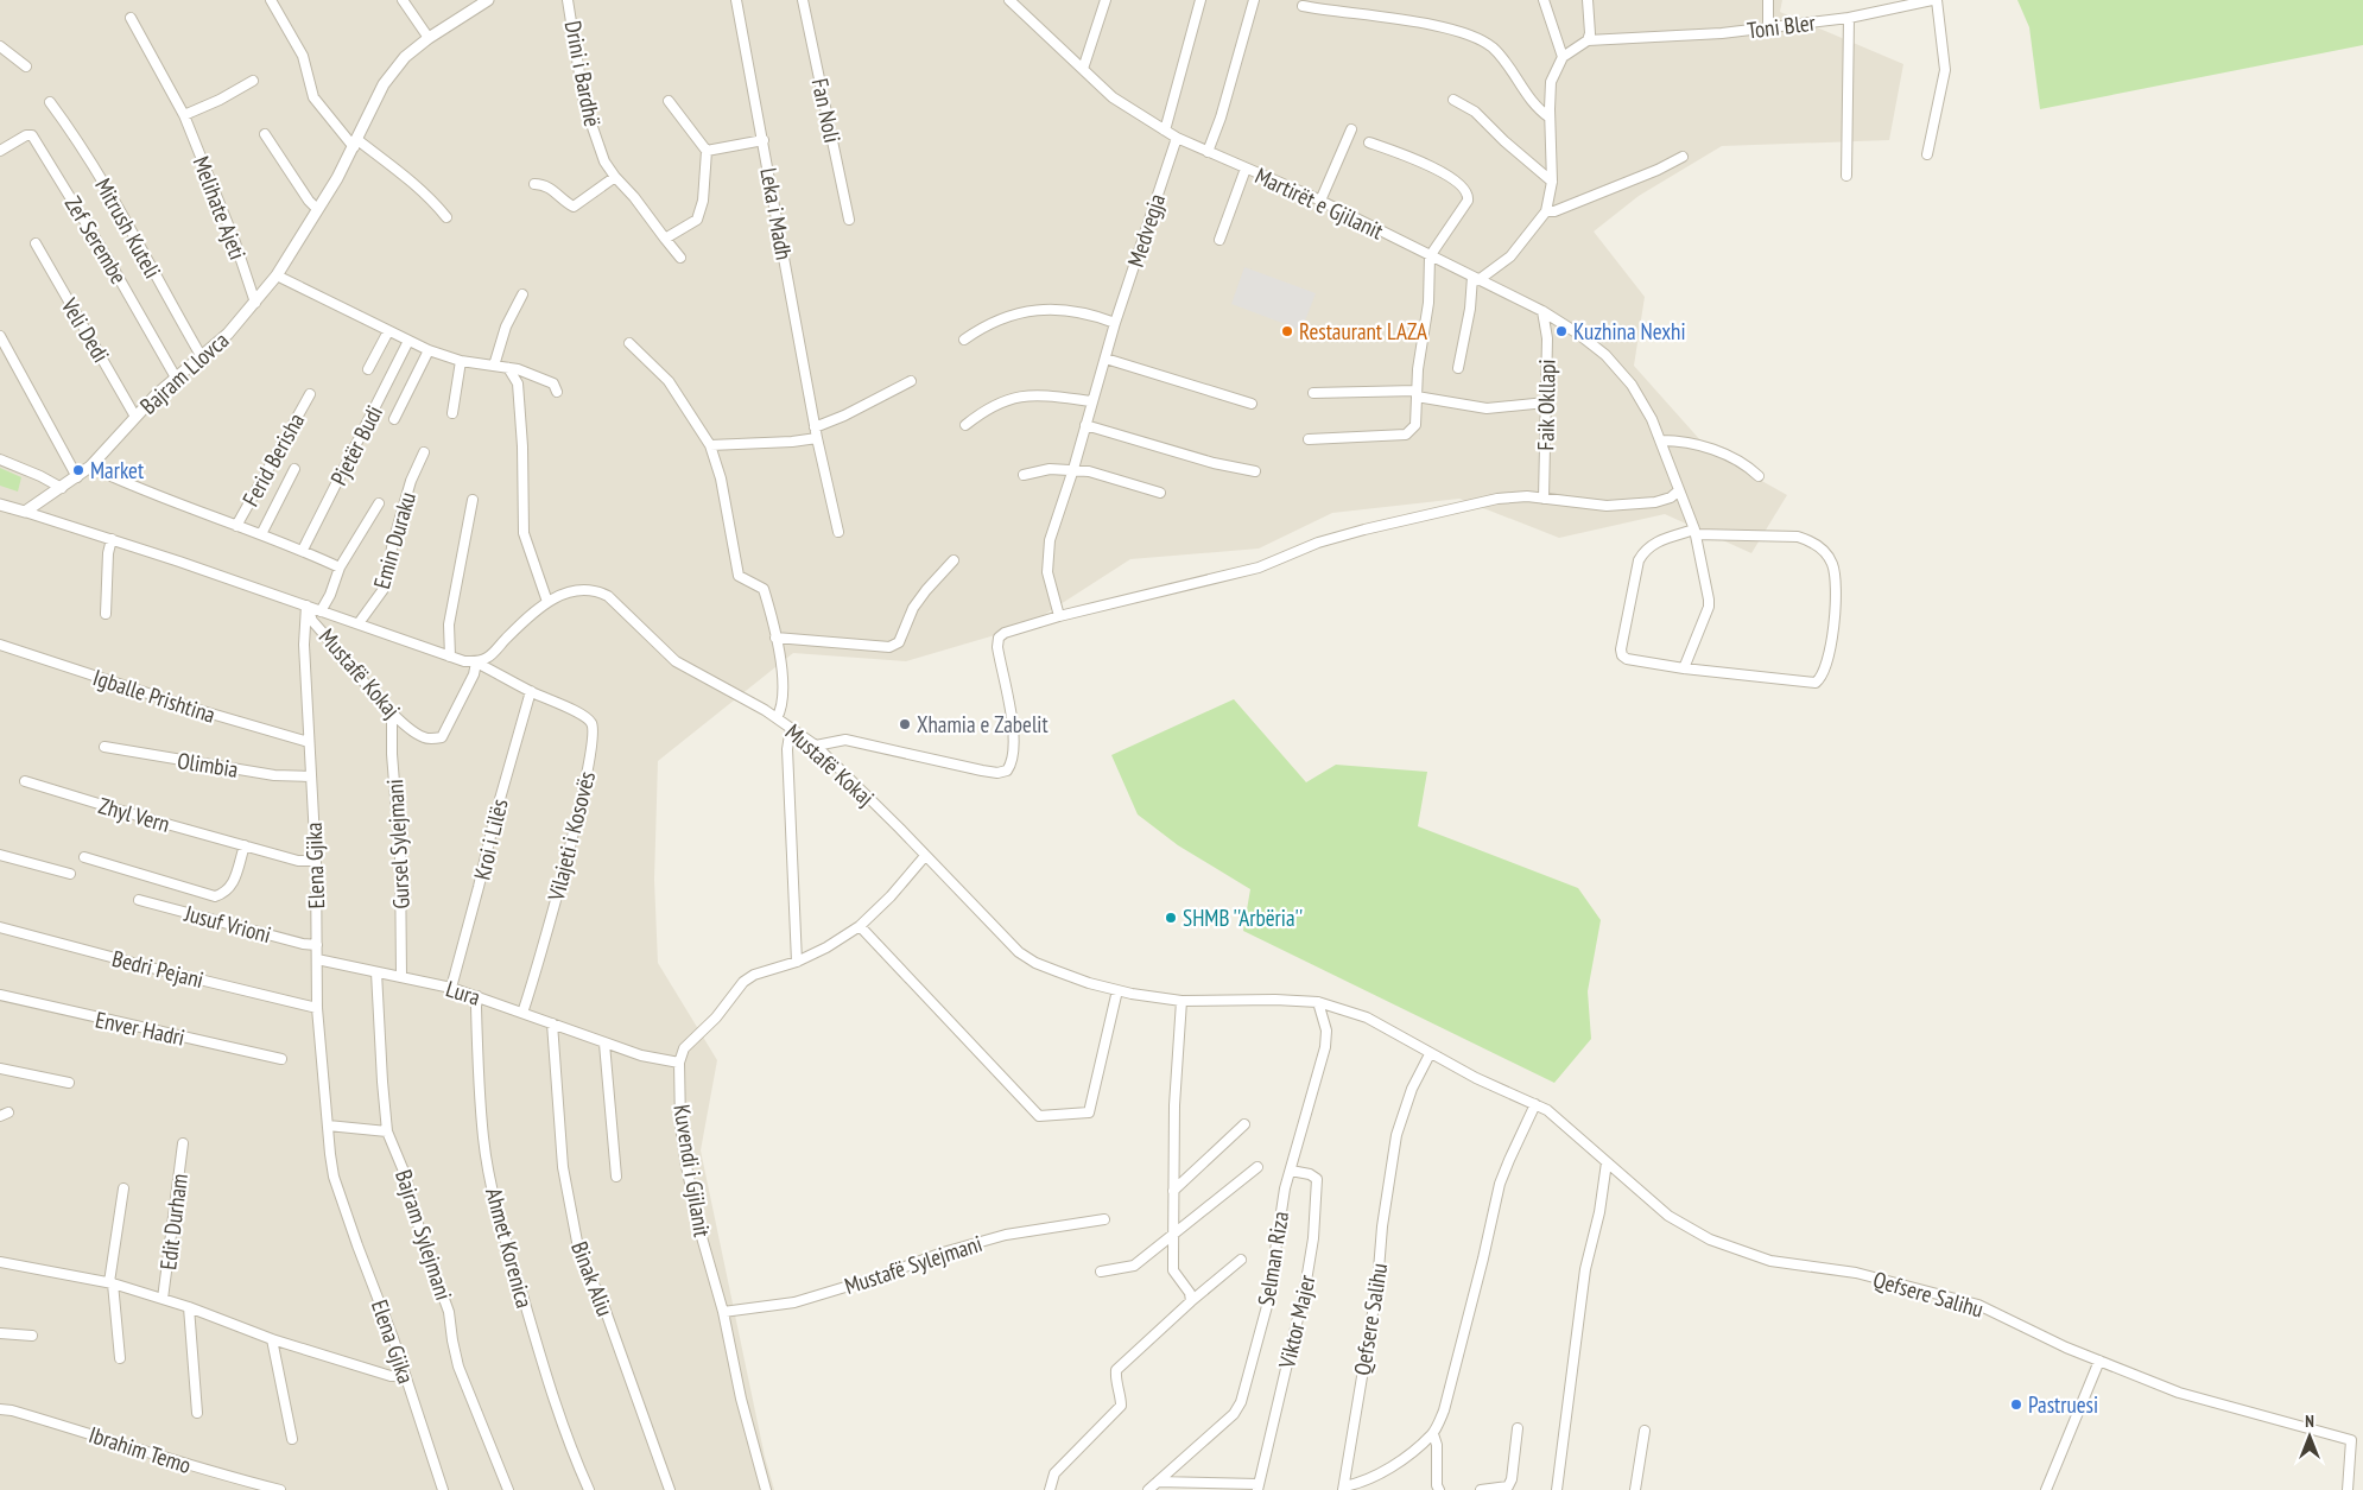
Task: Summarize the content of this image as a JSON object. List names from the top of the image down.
{
  "streets": {
    "street": [
      "Toni Bler",
      "Drini i Bardhë",
      "Fan Noli",
      "Martirët e Gjilanit",
      "Melihate Ajeti",
      "Leka i Madh",
      "Mitrush Kuteli",
      "Medvegja",
      "Zef Serembe",
      "Veli Dedi",
      "Bajram Llovca",
      "Faik Okllapi",
      "Pjetër Budi",
      "Ferid Berisha",
      "Emin Duraku",
      "Mustafë Kokaj",
      "Igballe Prishtina",
      "Olimbia",
      "Zhyl Vern",
      "Vilajeti i Kosovës",
      "Kroi i Lilës",
      "Gursel Sylejmani",
      "Elena Gjika",
      "Jusuf Vrioni",
      "Bedri Pejani",
      "Lura",
      "Enver Hadri",
      "Kuvendi i Gjilanit",
      "Edit Durham",
      "Bajram Sylejmani",
      "Ahmet Korenica",
      "Selman Riza",
      "Mustafë Sylejmani",
      "Binak Aliu",
      "Qefsere Salihu",
      "Viktor Majer",
      "Ibrahim Temo"
    ]
  },
  "crossings": [
    ["Martirët e Gjilanit", "Medvegja"],
    ["Martirët e Gjilanit", "Faik Okllapi"],
    ["Melihate Ajeti", "Bajram Llovca"],
    ["Mitrush Kuteli", "Bajram Llovca"],
    ["Zef Serembe", "Bajram Llovca"],
    ["Veli Dedi", "Bajram Llovca"],
    ["Bajram Llovca", "Mustafë Kokaj"],
    ["Emin Duraku", "Mustafë Kokaj"],
    ["Mustafë Kokaj", "Vilajeti i Kosovës"],
    ["Mustafë Kokaj", "Kroi i Lilës"],
    ["Mustafë Kokaj", "Gursel Sylejmani"],
    ["Mustafë Kokaj", "Elena Gjika"],
    ["Mustafë Kokaj", "Qefsere Salihu"],
    ["Igballe Prishtina", "Elena Gjika"],
    ["Olimbia", "Elena Gjika"],
    ["Zhyl Vern", "Elena Gjika"],
    ["Vilajeti i Kosovës", "Kroi i Lilës"],
    ["Vilajeti i Kosovës", "Lura"],
    ["Kroi i Lilës", "Lura"],
    ["Gursel Sylejmani", "Lura"],
    ["Elena Gjika", "Jusuf Vrioni"],
    ["Elena Gjika", "Bedri Pejani"],
    ["Elena Gjika", "Lura"],
    ["Elena Gjika", "Edit Durham"],
    ["Lura", "Kuvendi i Gjilanit"],
    ["Lura", "Bajram Sylejmani"],
    ["Lura", "Ahmet Korenica"],
    ["Lura", "Binak Aliu"],
    ["Kuvendi i Gjilanit", "Mustafë Sylejmani"],
    ["Selman Riza", "Qefsere Salihu"],
    ["Selman Riza", "Viktor Majer"]
  ],
  "places": [
    "Restaurant LAZA",
    "Kuzhina Nexhi",
    "Market",
    "Xhamia e Zabelit",
    "SHMB ''Arbëria''",
    "Pastruesi"
  ],
  "north": "top"
}
